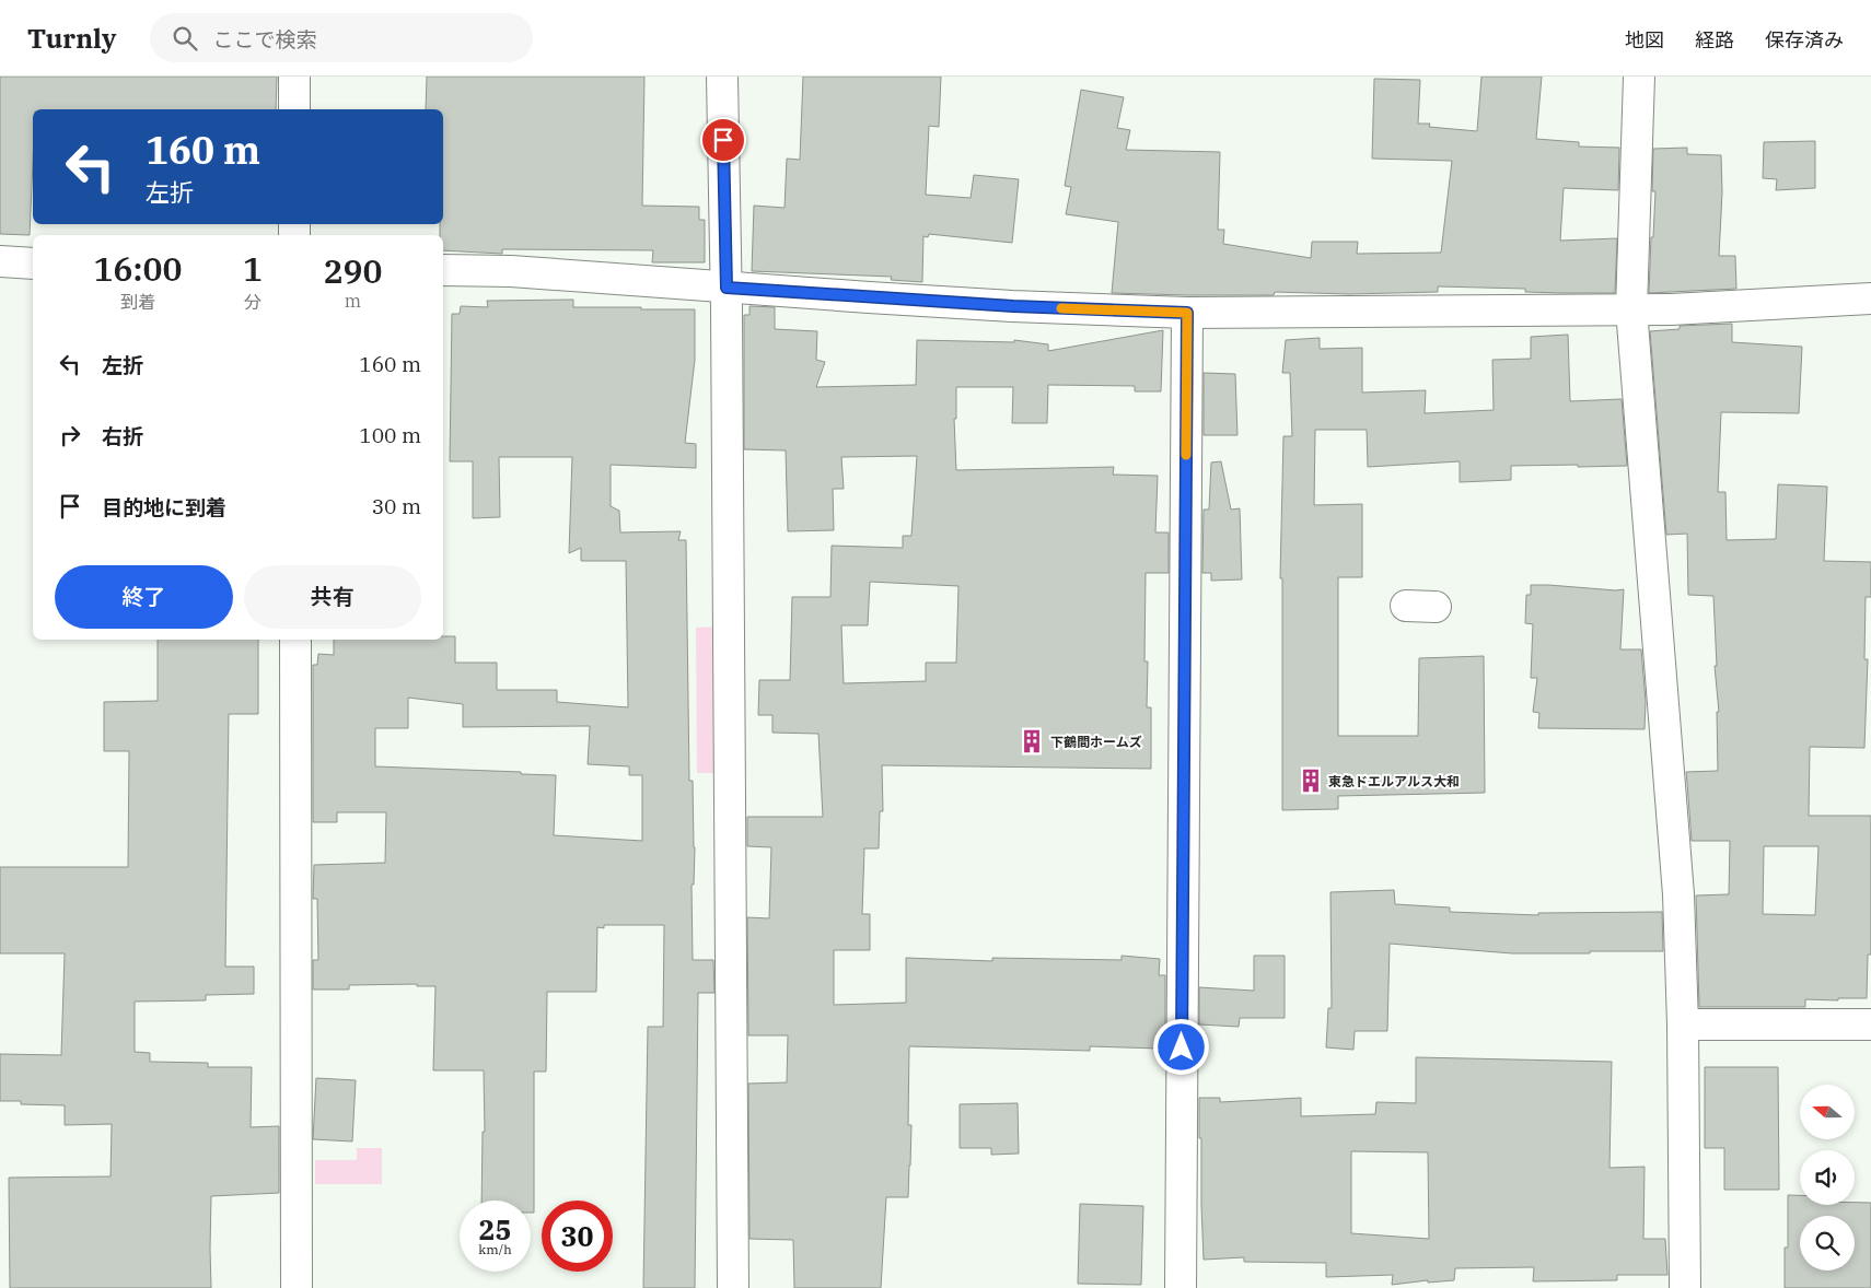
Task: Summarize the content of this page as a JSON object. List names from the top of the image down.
{
  "places": {
    "building": ["下鶴間ホームズ", "東急ドエルアルス大和"]
  },
  "north": "left",
  "page": {
    "header": "Turnly",
    "search": "ここで検索",
    "nav": ["地図", "経路", "保存済み"],
    "turn": ["160 m", "左折"],
    "eta": [
      "16:00",
      "到着",
      "1",
      "分",
      "290",
      "m"
    ],
    "list": [
      {
        "name": "左折",
        "value": "160 m"
      },
      {
        "name": "右折",
        "value": "100 m"
      },
      {
        "name": "目的地に到着",
        "value": "30 m"
      }
    ],
    "buttons": ["終了", "共有"],
    "speed": "25 km/h",
    "limit": "30"
  }
}
